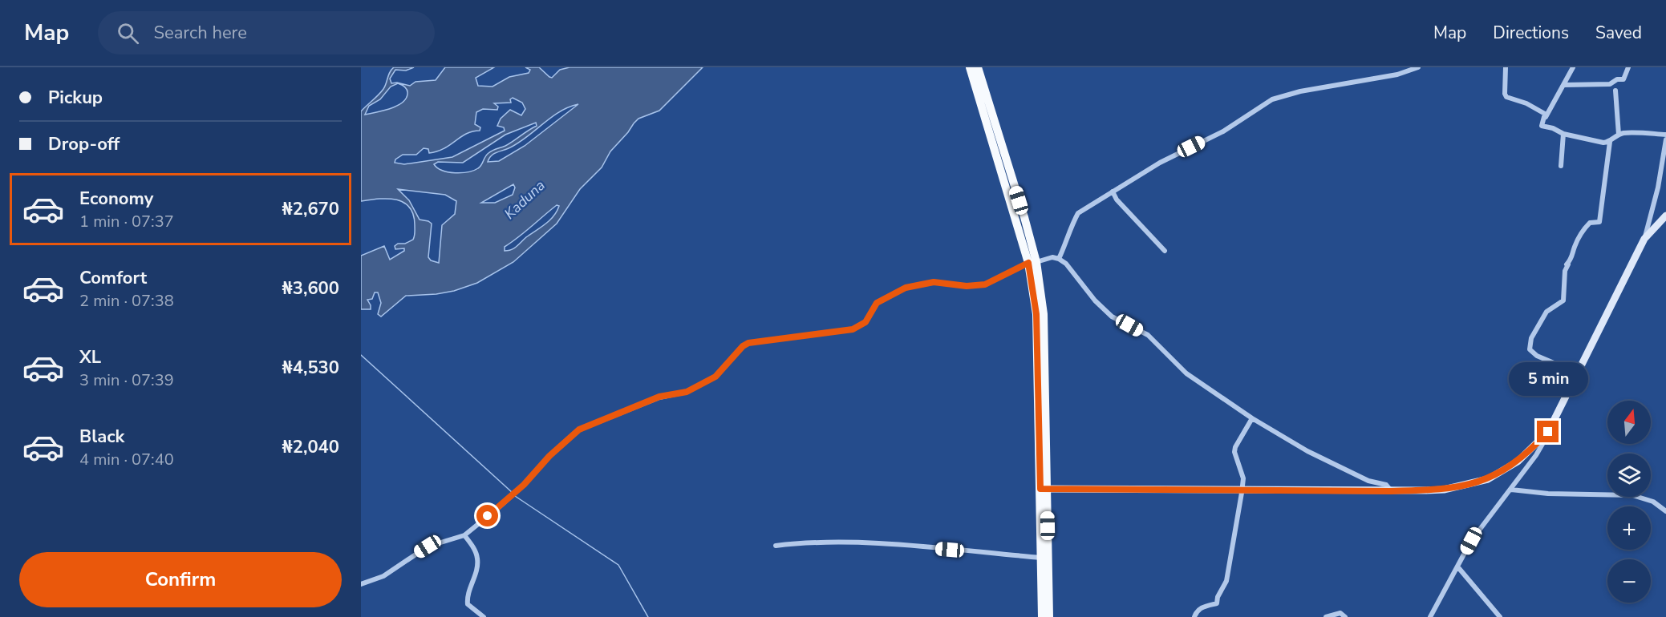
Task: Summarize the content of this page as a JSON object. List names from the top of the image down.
{
  "water": ["Kaduna"],
  "north": "top",
  "page": {
    "header": "Map",
    "search": "Search here",
    "nav": ["Map", "Directions", "Saved"],
    "banner": ["Pickup", "Drop-off"],
    "list": [
      {
        "name": "Economy",
        "note": "1 min · 07:37",
        "value": "₦2,670"
      },
      {
        "name": "Comfort",
        "note": "2 min · 07:38",
        "value": "₦3,600"
      },
      {
        "name": "XL",
        "note": "3 min · 07:39",
        "value": "₦4,530"
      },
      {
        "name": "Black",
        "note": "4 min · 07:40",
        "value": "₦2,040"
      }
    ],
    "bubble": "5 min",
    "map_buttons": ["+", "−"],
    "buttons": "Confirm"
  }
}
